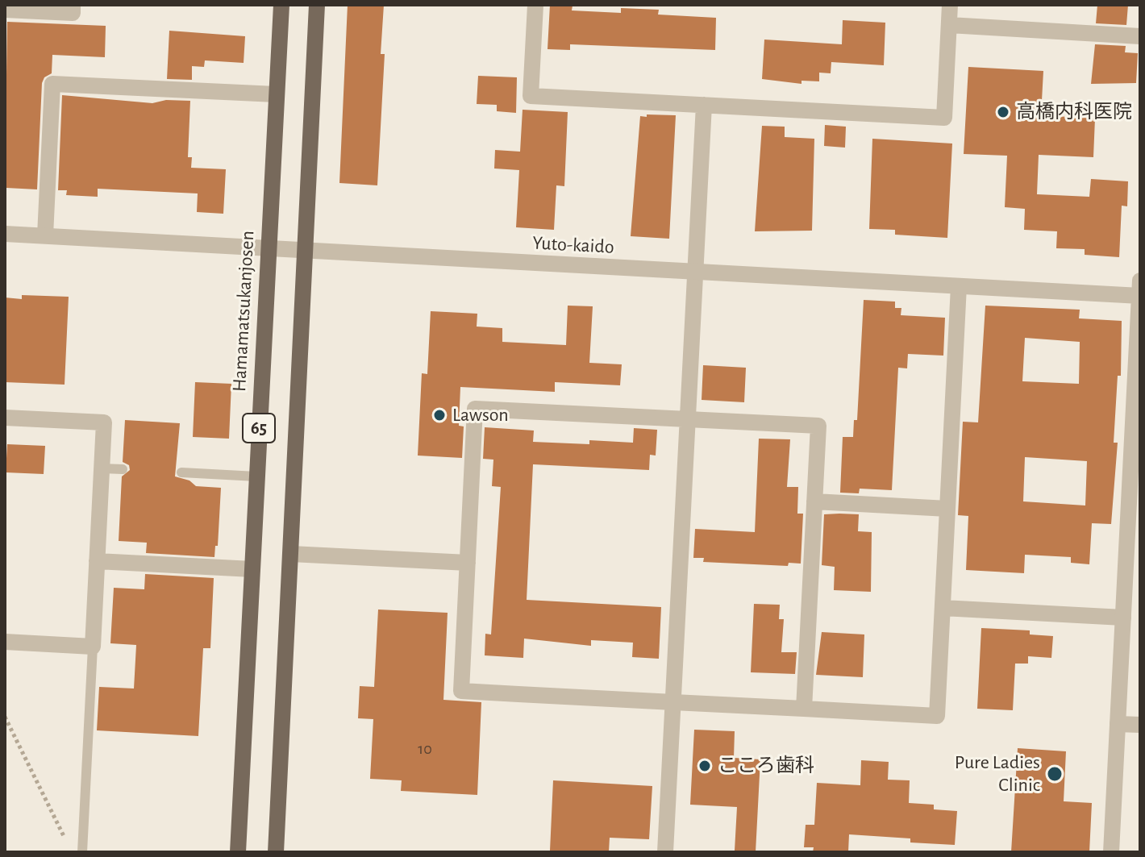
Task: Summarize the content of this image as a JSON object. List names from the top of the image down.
{
  "streets": {
    "main road": ["Hamamatsukanjosen", "65"],
    "street": ["Yuto-kaido"]
  },
  "crossings": [
    ["Yuto-kaido", "Hamamatsukanjosen"],
    ["Yuto-kaido", "65"]
  ],
  "places": [
    "高橋内科医院",
    "Lawson",
    "こころ歯科",
    "Pure Ladies Clinic"
  ],
  "house_numbers": ["10"]
}
